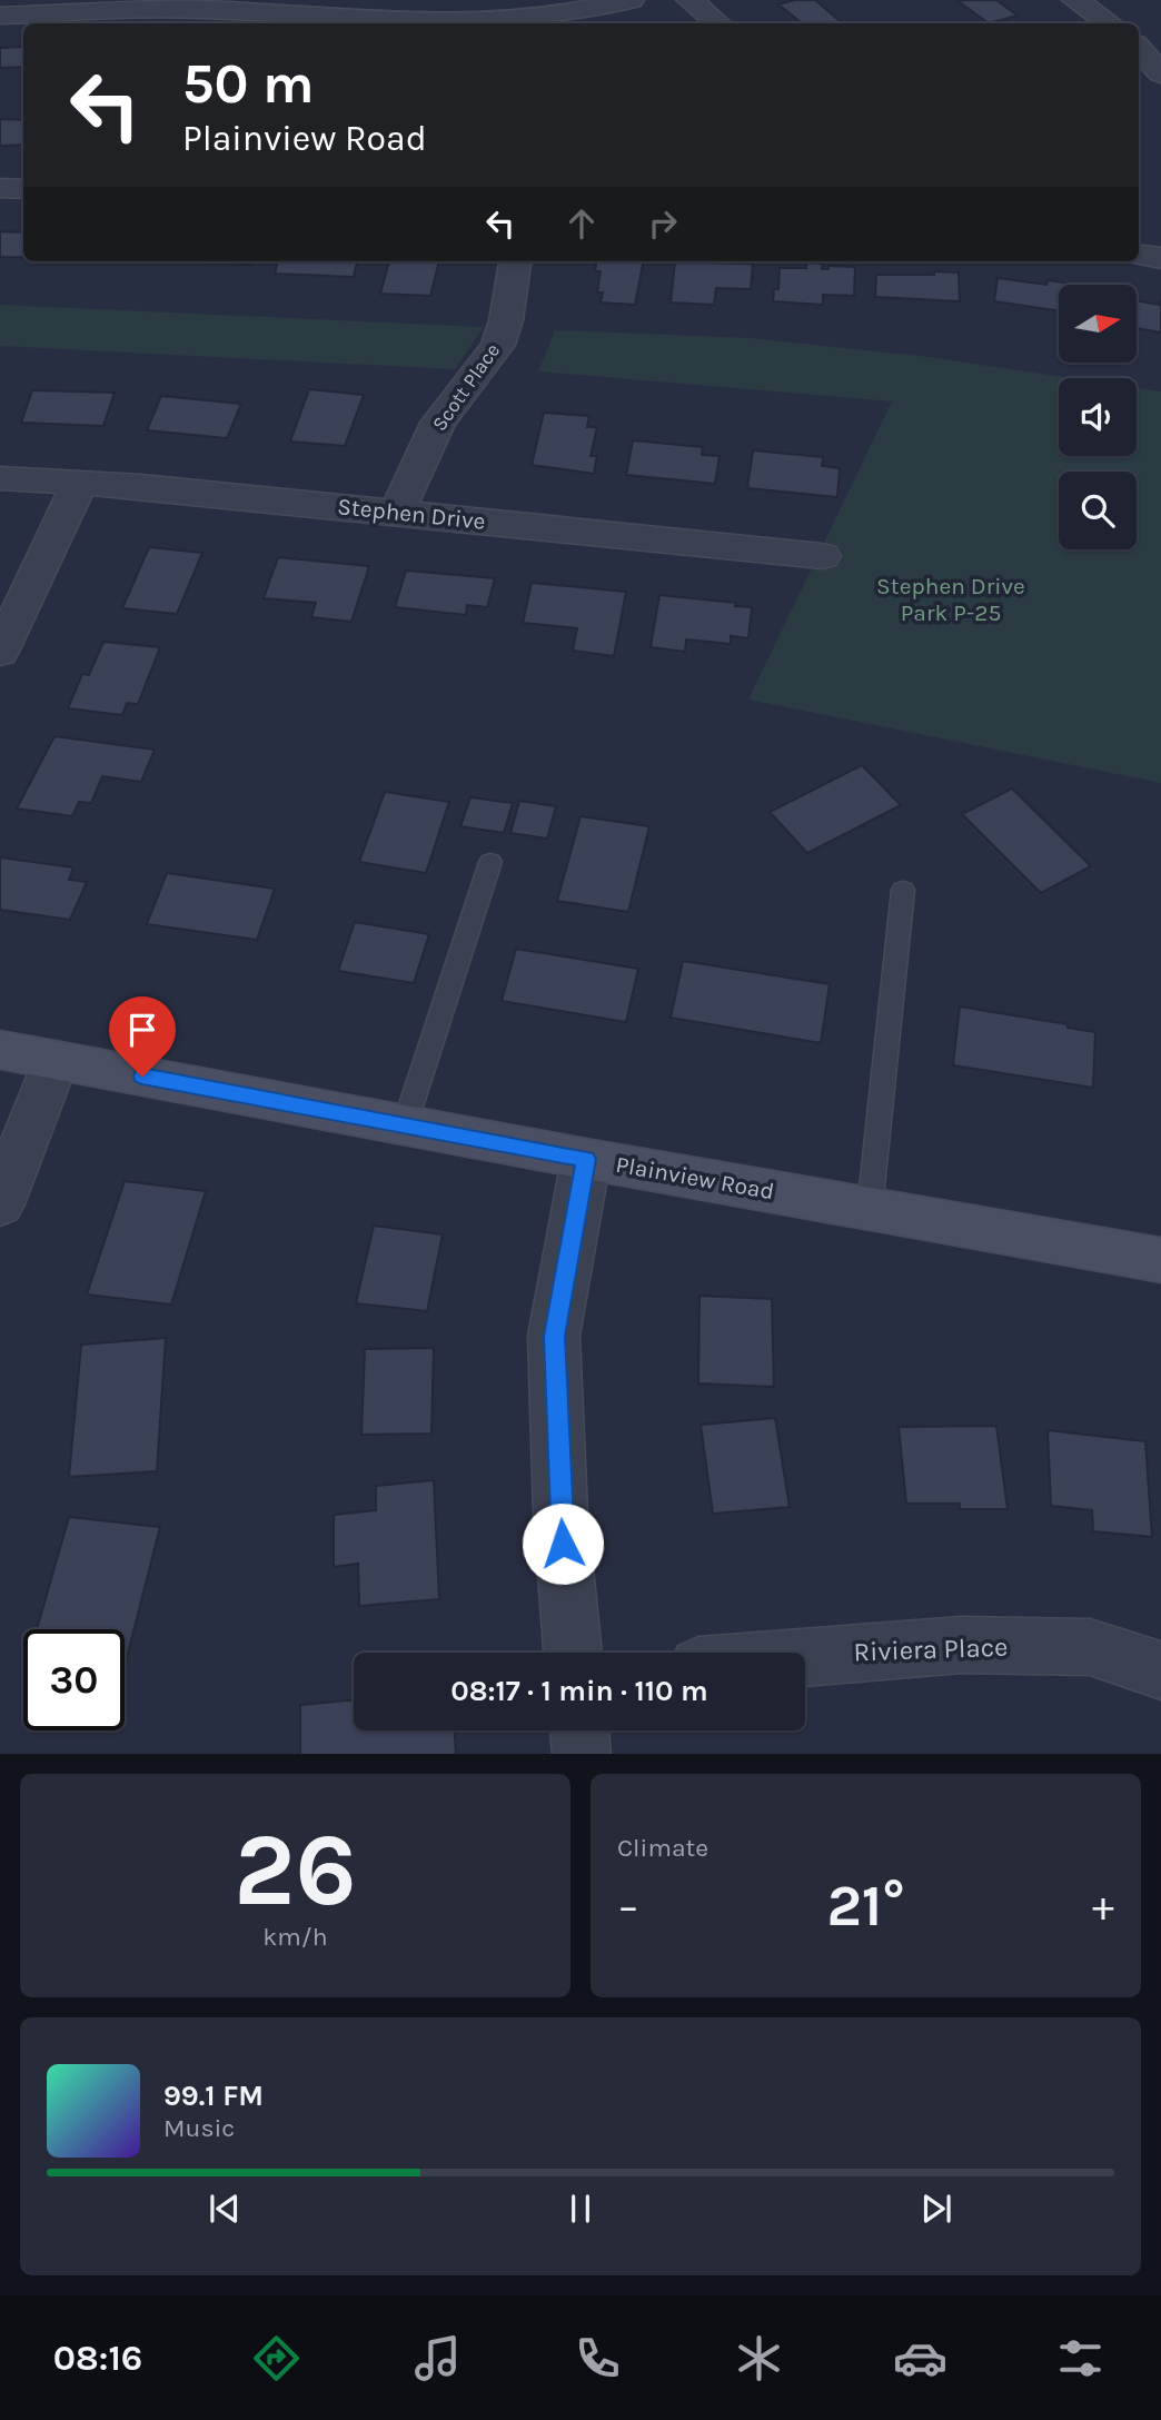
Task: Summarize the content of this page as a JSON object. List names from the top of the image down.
{
  "streets": {
    "main road": ["Plainview Road"],
    "street": ["Scott Place", "Stephen Drive", "Riviera Place"]
  },
  "crossings": [
    ["Scott Place", "Stephen Drive"]
  ],
  "parks": ["Stephen Drive Park P-25"],
  "north": "right",
  "page": {
    "turn": ["50 m", "Plainview Road"],
    "limit": "30",
    "trip": "08:17 · 1 min · 110 m",
    "tile": [
      ["26", "km/h"],
      "Climate"
    ],
    "heat": ["−", "21°", "+"],
    "song": ["99.1 FM", "Music"],
    "tabs": "08:16"
  }
}
